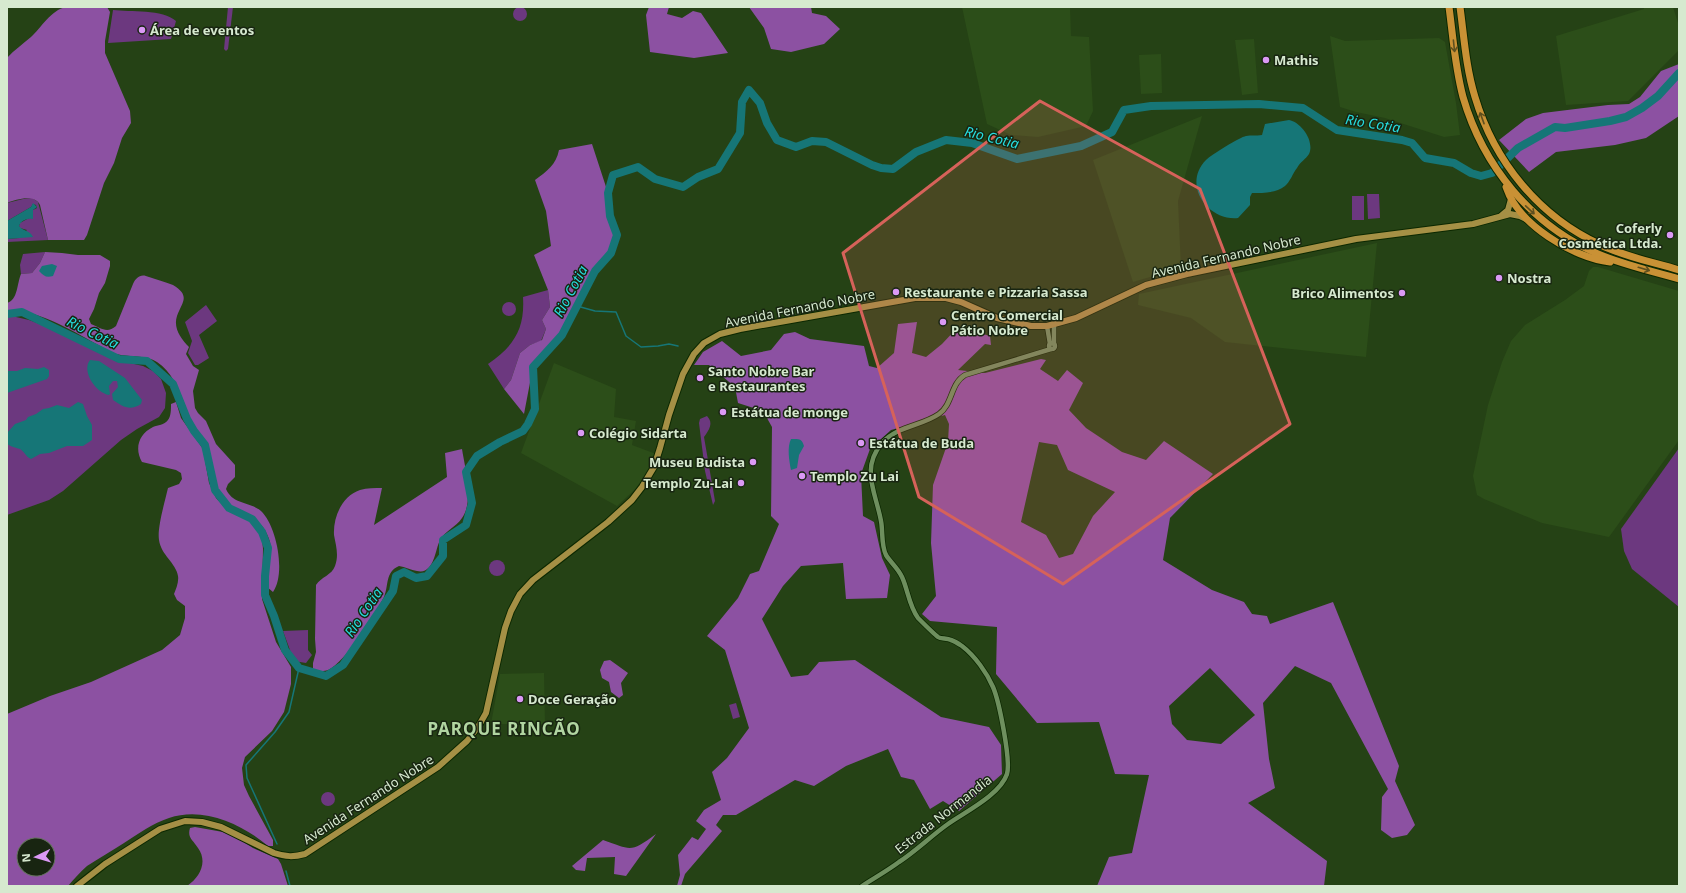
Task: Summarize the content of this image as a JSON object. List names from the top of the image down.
{
  "streets": {
    "main road": ["Avenida Fernando Nobre"],
    "street": ["Estrada Normandia"]
  },
  "districts": ["PARQUE RINCÃO"],
  "water": ["Rio Cotia"],
  "places": [
    "Área de eventos",
    "Mathis",
    "Coferly Cosmética Ltda.",
    "Nostra",
    "Restaurante e Pizzaria Sassa",
    "Brico Alimentos",
    "Centro Comercial Pátio Nobre",
    "Santo Nobre Bar e Restaurantes",
    "Estátua de monge",
    "Colégio Sidarta",
    "Estátua de Buda",
    "Museu Budista",
    "Templo Zu Lai",
    "Templo Zu-Lai",
    "Doce Geração"
  ],
  "north": "left"
}
